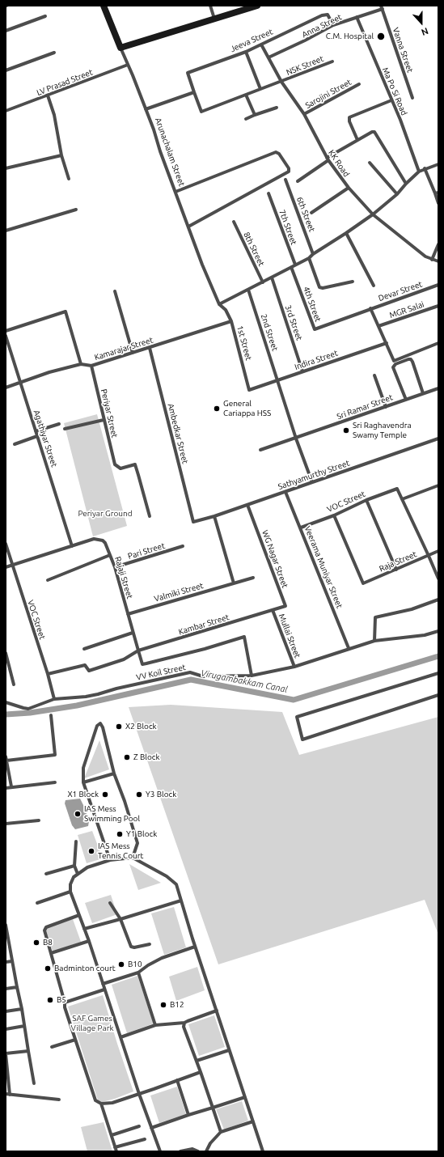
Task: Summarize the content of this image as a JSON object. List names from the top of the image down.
{
  "streets": {
    "street": [
      "Anna Street",
      "Jeeva Street",
      "Vanna Street",
      "NSK Street",
      "LV Prasad Street",
      "Ma Po Si Road",
      "Sarojini Street",
      "Arunachalam Street",
      "KK Road",
      "6th Street",
      "7th Street",
      "8th Street",
      "Devar Street",
      "4th Street",
      "MGR Salai",
      "3rd Street",
      "2nd Street",
      "1st Street",
      "Kamarajar Street",
      "Indira Street",
      "Sri Ramar Street",
      "Periyar Street",
      "Ambedkar Street",
      "Agathiyar Street",
      "Sathyamurthy Street",
      "VOC Street",
      "Pari Street",
      "WG Nagar Street",
      "Raja Street",
      "Veerama Muniyar Street",
      "Rajaji Street",
      "Valmiki Street",
      "Kambar Street",
      "Mullai Street",
      "VV Koil Street"
    ]
  },
  "crossings": [
    ["Anna Street", "Jeeva Street"],
    ["Anna Street", "Vanna Street"],
    ["Anna Street", "Ma Po Si Road"],
    ["Anna Street", "KK Road"],
    ["Jeeva Street", "NSK Street"],
    ["Jeeva Street", "KK Road"],
    ["NSK Street", "KK Road"],
    ["LV Prasad Street", "Arunachalam Street"],
    ["Sarojini Street", "KK Road"],
    ["Arunachalam Street", "1st Street"],
    ["Devar Street", "4th Street"],
    ["3rd Street", "Indira Street"],
    ["2nd Street", "Indira Street"],
    ["2nd Street", "Sri Ramar Street"],
    ["2nd Street", "Sathyamurthy Street"],
    ["1st Street", "Kamarajar Street"],
    ["1st Street", "Indira Street"],
    ["Kamarajar Street", "Periyar Street"],
    ["Kamarajar Street", "Ambedkar Street"],
    ["Kamarajar Street", "Agathiyar Street"],
    ["Ambedkar Street", "Sathyamurthy Street"],
    ["Agathiyar Street", "Rajaji Street"],
    ["Sathyamurthy Street", "WG Nagar Street"],
    ["Sathyamurthy Street", "Veerama Muniyar Street"],
    ["VOC Street", "Raja Street"],
    ["VOC Street", "Veerama Muniyar Street"],
    ["VOC Street", "Kambar Street"],
    ["VOC Street", "VV Koil Street"],
    ["Pari Street", "Rajaji Street"],
    ["WG Nagar Street", "Kambar Street"],
    ["WG Nagar Street", "Mullai Street"],
    ["Veerama Muniyar Street", "VV Koil Street"],
    ["Rajaji Street", "Valmiki Street"],
    ["Rajaji Street", "Kambar Street"],
    ["Rajaji Street", "VV Koil Street"],
    ["Kambar Street", "Mullai Street"],
    ["Mullai Street", "VV Koil Street"]
  ],
  "water": ["Virugambakkam Canal"],
  "parks": ["Periyar Ground", "SAF Games Village Park"],
  "places": [
    "C.M. Hospital",
    "General Cariappa HSS",
    "Sri Raghavendra Swamy Temple",
    "X2 Block",
    "Z Block",
    "X1 Block",
    "Y3 Block",
    "IAS Mess Swimming Pool",
    "Y1 Block",
    "IAS Mess Tennis Court",
    "B8",
    "B10",
    "Badminton court",
    "B5",
    "B12"
  ],
  "north": "bottom"
}
